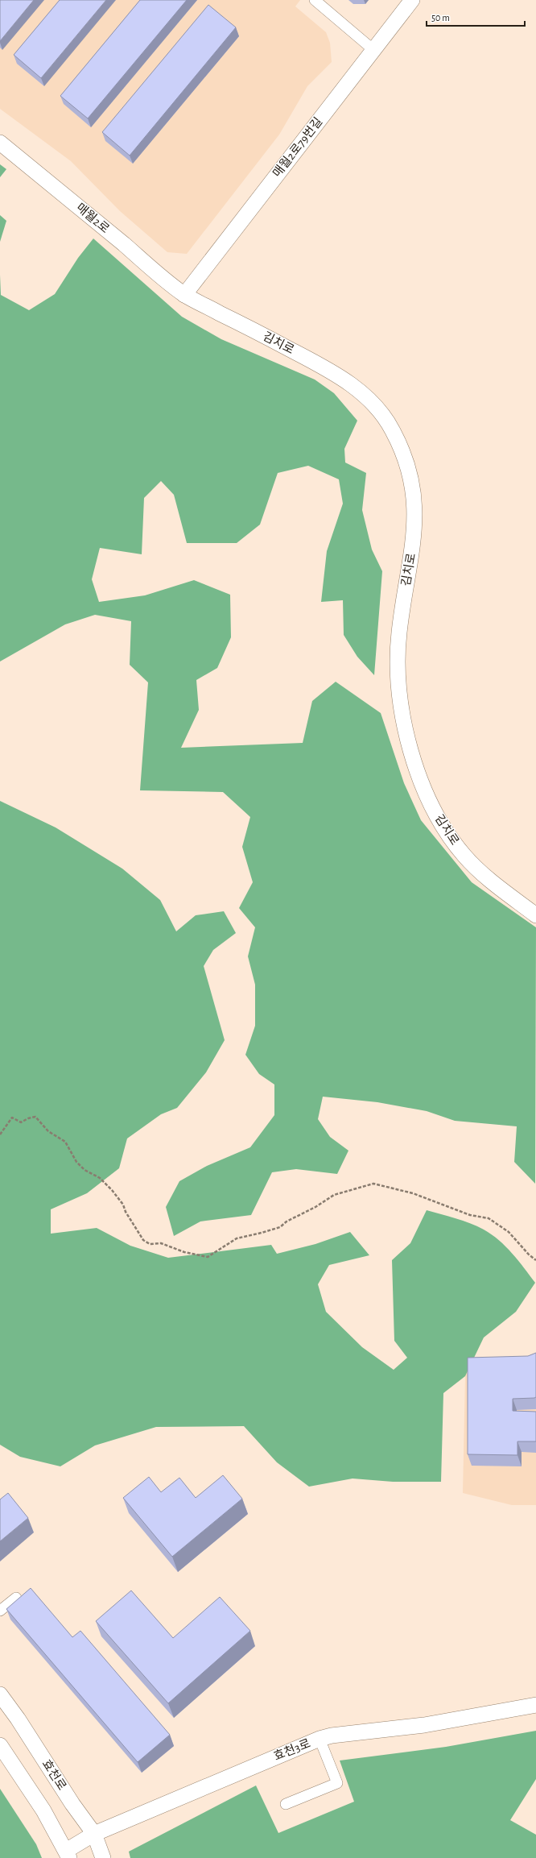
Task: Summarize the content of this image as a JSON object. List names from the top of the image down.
{
  "streets": {
    "street": [
      "매월2로79번길",
      "매월2로",
      "김치로",
      "효천3로",
      "효천로"
    ]
  },
  "crossings": [
    ["매월2로79번길", "매월2로"],
    ["매월2로79번길", "김치로"],
    ["매월2로", "김치로"],
    ["효천3로", "효천로"]
  ],
  "scale_bar": "50 m"
}
